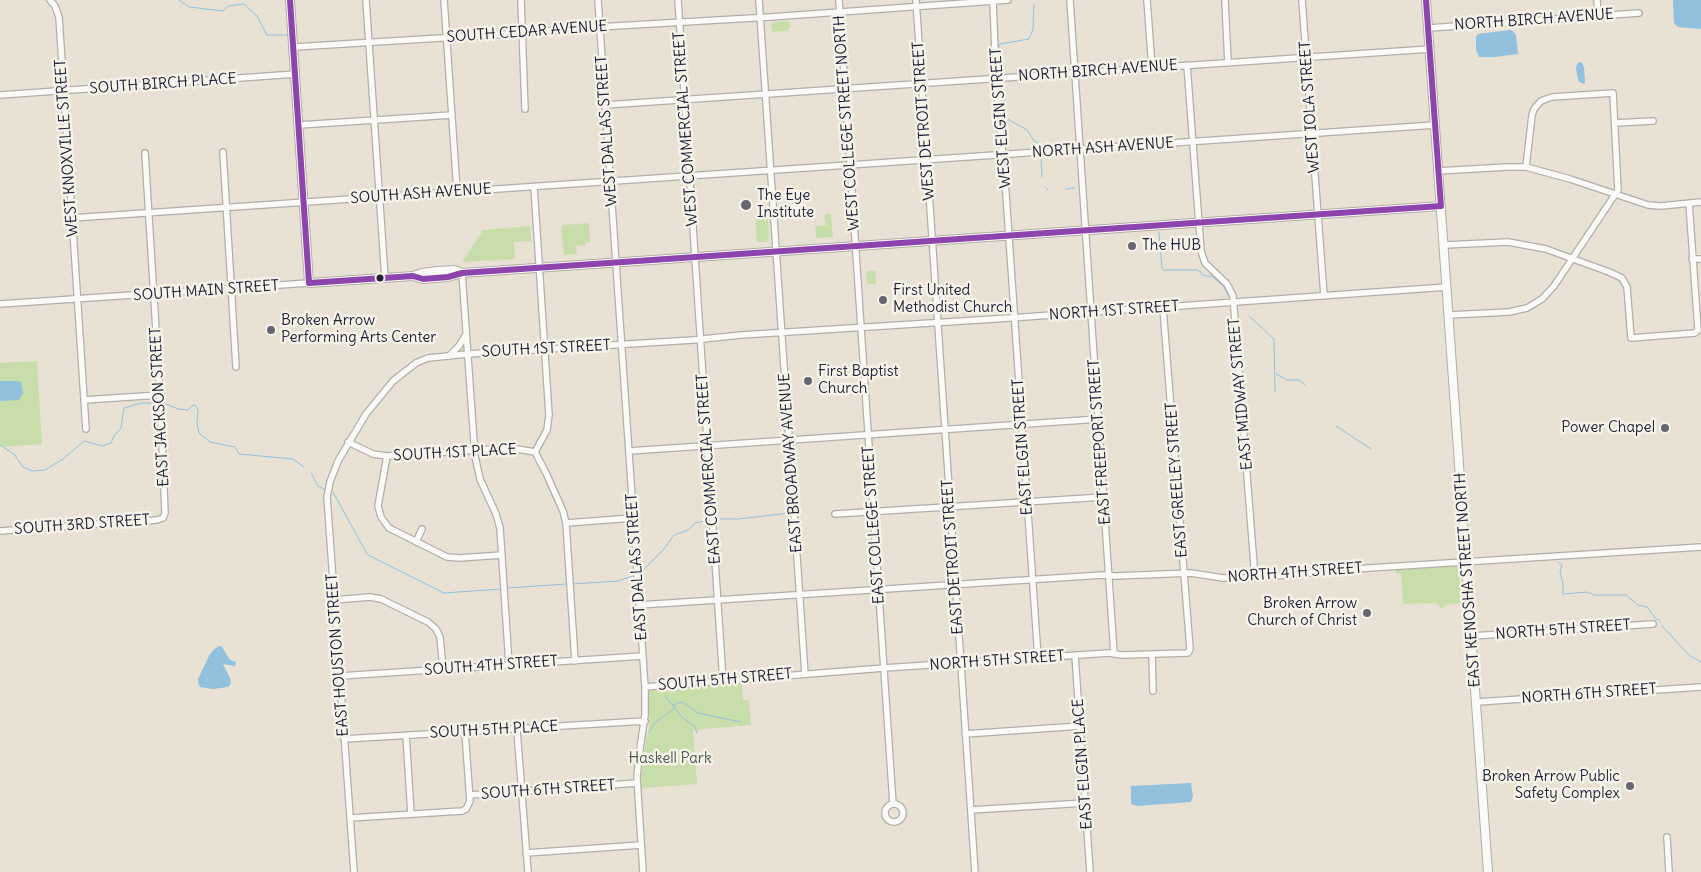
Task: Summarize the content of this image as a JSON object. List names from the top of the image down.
{
  "streets": {
    "main road": ["SOUTH MAIN STREET", "EAST KENOSHA STREET NORTH"],
    "street": [
      "NORTH BIRCH AVENUE",
      "SOUTH CEDAR AVENUE",
      "SOUTH BIRCH PLACE",
      "WEST IOLA STREET",
      "WEST ELGIN STREET",
      "WEST DETROIT STREET",
      "WEST COLLEGE STREET NORTH",
      "WEST COMMERCIAL STREET",
      "WEST DALLAS STREET",
      "WEST KNOXVILLE STREET",
      "NORTH ASH AVENUE",
      "SOUTH ASH AVENUE",
      "NORTH 1ST STREET",
      "SOUTH 1ST STREET",
      "EAST MIDWAY STREET",
      "EAST JACKSON STREET",
      "EAST FREEPORT STREET",
      "EAST ELGIN STREET",
      "SOUTH 1ST PLACE",
      "EAST BROADWAY AVENUE",
      "EAST COMMERCIAL STREET",
      "EAST GREELEY STREET",
      "SOUTH 3RD STREET",
      "EAST COLLEGE STREET",
      "EAST DETROIT STREET",
      "EAST DALLAS STREET",
      "NORTH 4TH STREET",
      "NORTH 5TH STREET",
      "EAST HOUSTON STREET",
      "SOUTH 4TH STREET",
      "SOUTH 5TH STREET",
      "NORTH 6TH STREET",
      "SOUTH 5TH PLACE",
      "EAST ELGIN PLACE",
      "SOUTH 6TH STREET"
    ]
  },
  "crossings": [
    ["NORTH BIRCH AVENUE", "WEST IOLA STREET"],
    ["NORTH BIRCH AVENUE", "WEST ELGIN STREET"],
    ["NORTH BIRCH AVENUE", "WEST DETROIT STREET"],
    ["NORTH BIRCH AVENUE", "WEST COLLEGE STREET NORTH"],
    ["NORTH BIRCH AVENUE", "WEST COMMERCIAL STREET"],
    ["NORTH BIRCH AVENUE", "WEST DALLAS STREET"],
    ["NORTH BIRCH AVENUE", "EAST MIDWAY STREET"],
    ["NORTH BIRCH AVENUE", "EAST FREEPORT STREET"],
    ["NORTH BIRCH AVENUE", "EAST BROADWAY AVENUE"],
    ["SOUTH CEDAR AVENUE", "WEST ELGIN STREET"],
    ["SOUTH CEDAR AVENUE", "WEST DETROIT STREET"],
    ["SOUTH CEDAR AVENUE", "WEST COLLEGE STREET NORTH"],
    ["SOUTH CEDAR AVENUE", "WEST COMMERCIAL STREET"],
    ["SOUTH CEDAR AVENUE", "WEST DALLAS STREET"],
    ["SOUTH CEDAR AVENUE", "EAST BROADWAY AVENUE"],
    ["SOUTH BIRCH PLACE", "WEST KNOXVILLE STREET"],
    ["WEST IOLA STREET", "NORTH ASH AVENUE"],
    ["WEST IOLA STREET", "SOUTH MAIN STREET"],
    ["WEST IOLA STREET", "NORTH 1ST STREET"],
    ["WEST ELGIN STREET", "NORTH ASH AVENUE"],
    ["WEST ELGIN STREET", "SOUTH MAIN STREET"],
    ["WEST ELGIN STREET", "EAST ELGIN STREET"],
    ["WEST DETROIT STREET", "NORTH ASH AVENUE"],
    ["WEST DETROIT STREET", "SOUTH MAIN STREET"],
    ["WEST DETROIT STREET", "EAST DETROIT STREET"],
    ["WEST COLLEGE STREET NORTH", "NORTH ASH AVENUE"],
    ["WEST COLLEGE STREET NORTH", "SOUTH MAIN STREET"],
    ["WEST COLLEGE STREET NORTH", "EAST COLLEGE STREET"],
    ["WEST COMMERCIAL STREET", "SOUTH ASH AVENUE"],
    ["WEST COMMERCIAL STREET", "SOUTH MAIN STREET"],
    ["WEST COMMERCIAL STREET", "EAST COMMERCIAL STREET"],
    ["WEST DALLAS STREET", "SOUTH ASH AVENUE"],
    ["WEST DALLAS STREET", "SOUTH MAIN STREET"],
    ["WEST DALLAS STREET", "EAST DALLAS STREET"],
    ["WEST KNOXVILLE STREET", "SOUTH ASH AVENUE"],
    ["WEST KNOXVILLE STREET", "SOUTH MAIN STREET"],
    ["NORTH ASH AVENUE", "SOUTH ASH AVENUE"],
    ["NORTH ASH AVENUE", "EAST MIDWAY STREET"],
    ["NORTH ASH AVENUE", "EAST FREEPORT STREET"],
    ["NORTH ASH AVENUE", "EAST BROADWAY AVENUE"],
    ["SOUTH ASH AVENUE", "EAST JACKSON STREET"],
    ["SOUTH ASH AVENUE", "EAST BROADWAY AVENUE"],
    ["SOUTH MAIN STREET", "EAST MIDWAY STREET"],
    ["SOUTH MAIN STREET", "EAST JACKSON STREET"],
    ["SOUTH MAIN STREET", "EAST FREEPORT STREET"],
    ["SOUTH MAIN STREET", "EAST ELGIN STREET"],
    ["SOUTH MAIN STREET", "EAST BROADWAY AVENUE"],
    ["SOUTH MAIN STREET", "EAST COMMERCIAL STREET"],
    ["SOUTH MAIN STREET", "EAST COLLEGE STREET"],
    ["SOUTH MAIN STREET", "EAST DETROIT STREET"],
    ["SOUTH MAIN STREET", "EAST DALLAS STREET"],
    ["NORTH 1ST STREET", "SOUTH 1ST STREET"],
    ["NORTH 1ST STREET", "EAST MIDWAY STREET"],
    ["NORTH 1ST STREET", "EAST FREEPORT STREET"],
    ["NORTH 1ST STREET", "EAST ELGIN STREET"],
    ["NORTH 1ST STREET", "EAST BROADWAY AVENUE"],
    ["NORTH 1ST STREET", "EAST GREELEY STREET"],
    ["NORTH 1ST STREET", "EAST COLLEGE STREET"],
    ["NORTH 1ST STREET", "EAST DETROIT STREET"],
    ["NORTH 1ST STREET", "EAST KENOSHA STREET NORTH"],
    ["SOUTH 1ST STREET", "SOUTH 1ST PLACE"],
    ["SOUTH 1ST STREET", "EAST BROADWAY AVENUE"],
    ["SOUTH 1ST STREET", "EAST COMMERCIAL STREET"],
    ["SOUTH 1ST STREET", "EAST DALLAS STREET"],
    ["SOUTH 1ST STREET", "EAST HOUSTON STREET"],
    ["EAST MIDWAY STREET", "NORTH 4TH STREET"],
    ["EAST JACKSON STREET", "SOUTH 3RD STREET"],
    ["EAST FREEPORT STREET", "NORTH 4TH STREET"],
    ["EAST FREEPORT STREET", "NORTH 5TH STREET"],
    ["EAST ELGIN STREET", "NORTH 4TH STREET"],
    ["EAST ELGIN STREET", "NORTH 5TH STREET"],
    ["SOUTH 1ST PLACE", "EAST HOUSTON STREET"],
    ["EAST BROADWAY AVENUE", "NORTH 4TH STREET"],
    ["EAST BROADWAY AVENUE", "NORTH 5TH STREET"],
    ["EAST BROADWAY AVENUE", "SOUTH 5TH STREET"],
    ["EAST COMMERCIAL STREET", "SOUTH 5TH STREET"],
    ["EAST GREELEY STREET", "NORTH 4TH STREET"],
    ["EAST GREELEY STREET", "NORTH 5TH STREET"],
    ["EAST COLLEGE STREET", "NORTH 4TH STREET"],
    ["EAST COLLEGE STREET", "NORTH 5TH STREET"],
    ["EAST DETROIT STREET", "NORTH 4TH STREET"],
    ["EAST DETROIT STREET", "NORTH 5TH STREET"],
    ["EAST DALLAS STREET", "SOUTH 4TH STREET"],
    ["EAST DALLAS STREET", "SOUTH 5TH STREET"],
    ["EAST DALLAS STREET", "SOUTH 5TH PLACE"],
    ["EAST DALLAS STREET", "SOUTH 6TH STREET"],
    ["NORTH 4TH STREET", "EAST KENOSHA STREET NORTH"],
    ["EAST KENOSHA STREET NORTH", "NORTH 5TH STREET"],
    ["EAST KENOSHA STREET NORTH", "NORTH 6TH STREET"],
    ["NORTH 5TH STREET", "SOUTH 5TH STREET"],
    ["NORTH 5TH STREET", "EAST ELGIN PLACE"],
    ["EAST HOUSTON STREET", "SOUTH 4TH STREET"],
    ["EAST HOUSTON STREET", "SOUTH 5TH PLACE"],
    ["EAST HOUSTON STREET", "SOUTH 6TH STREET"]
  ],
  "parks": ["Haskell Park"],
  "places": [
    "The Eye Institute",
    "The HUB",
    "First United Methodist Church",
    "Broken Arrow Performing Arts Center",
    "First Baptist Church",
    "Power Chapel",
    "Broken Arrow Church of Christ",
    "Broken Arrow Public Safety Complex"
  ]
}
